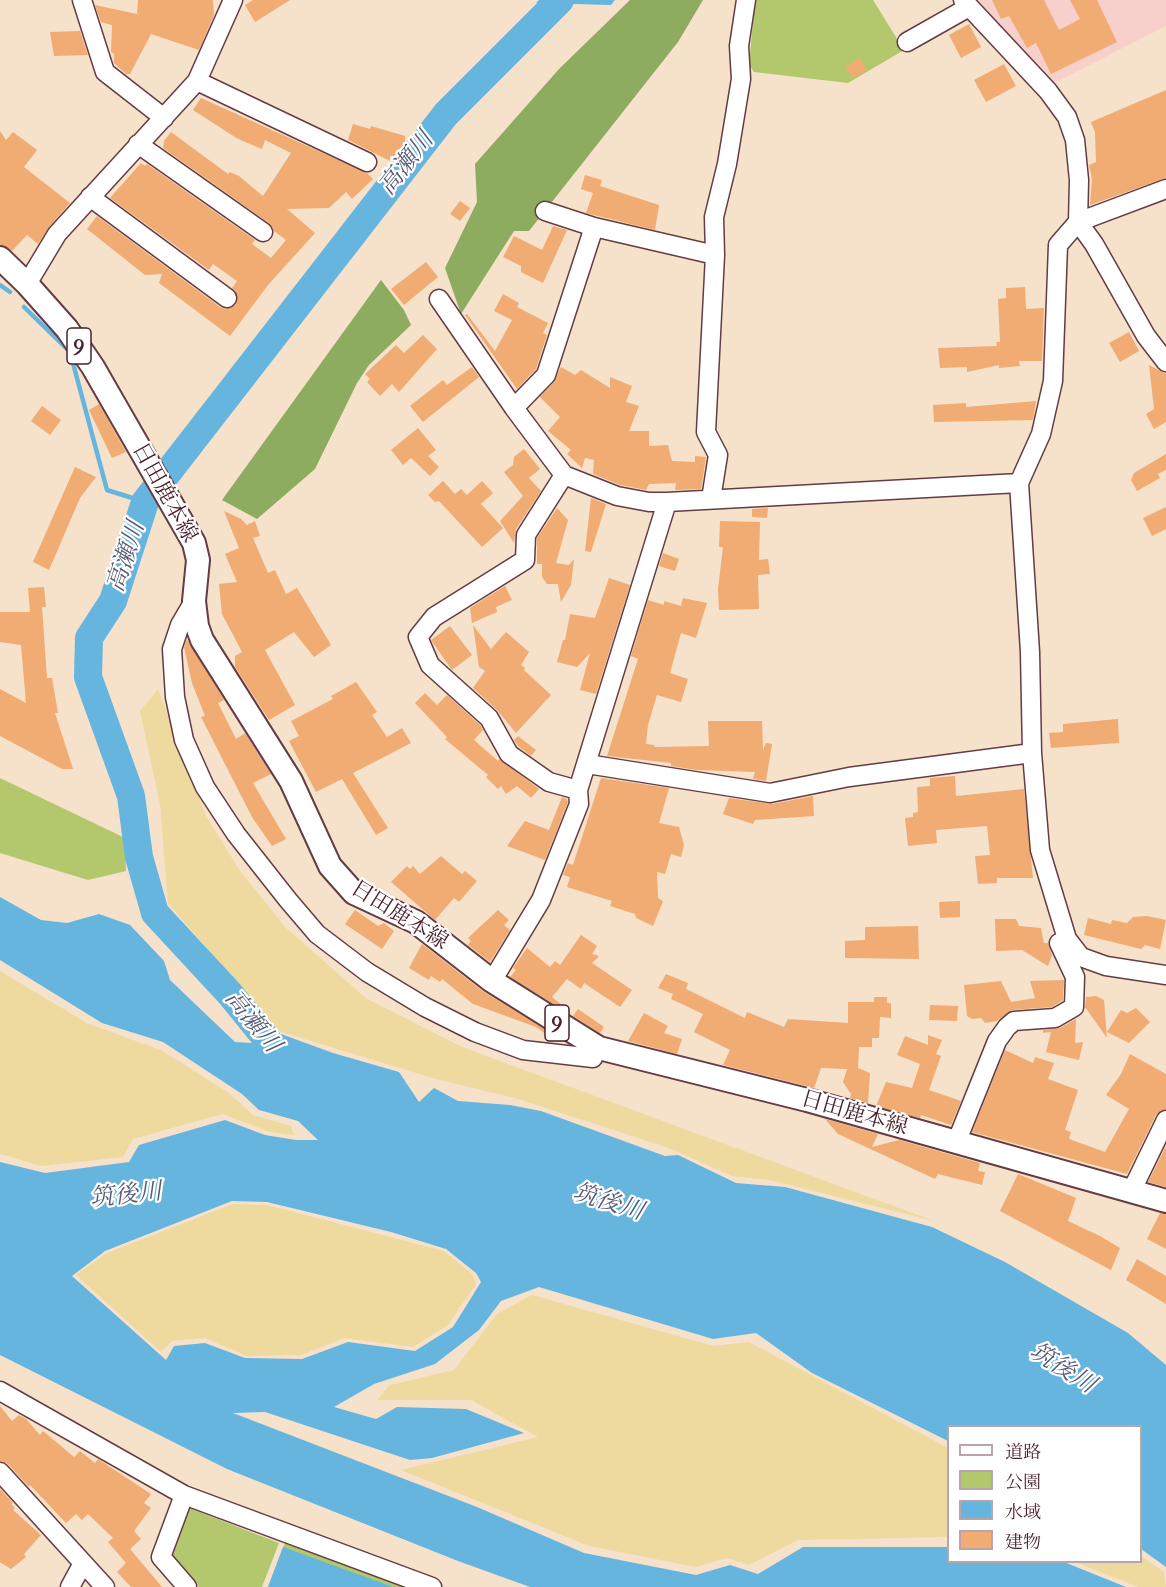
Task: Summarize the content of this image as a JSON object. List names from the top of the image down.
{
  "streets": {
    "main road": ["9", "日田鹿本線"]
  },
  "water": ["高瀬川", "筑後川"],
  "legend": [
    "道路",
    "公園",
    "水域",
    "建物"
  ]
}
